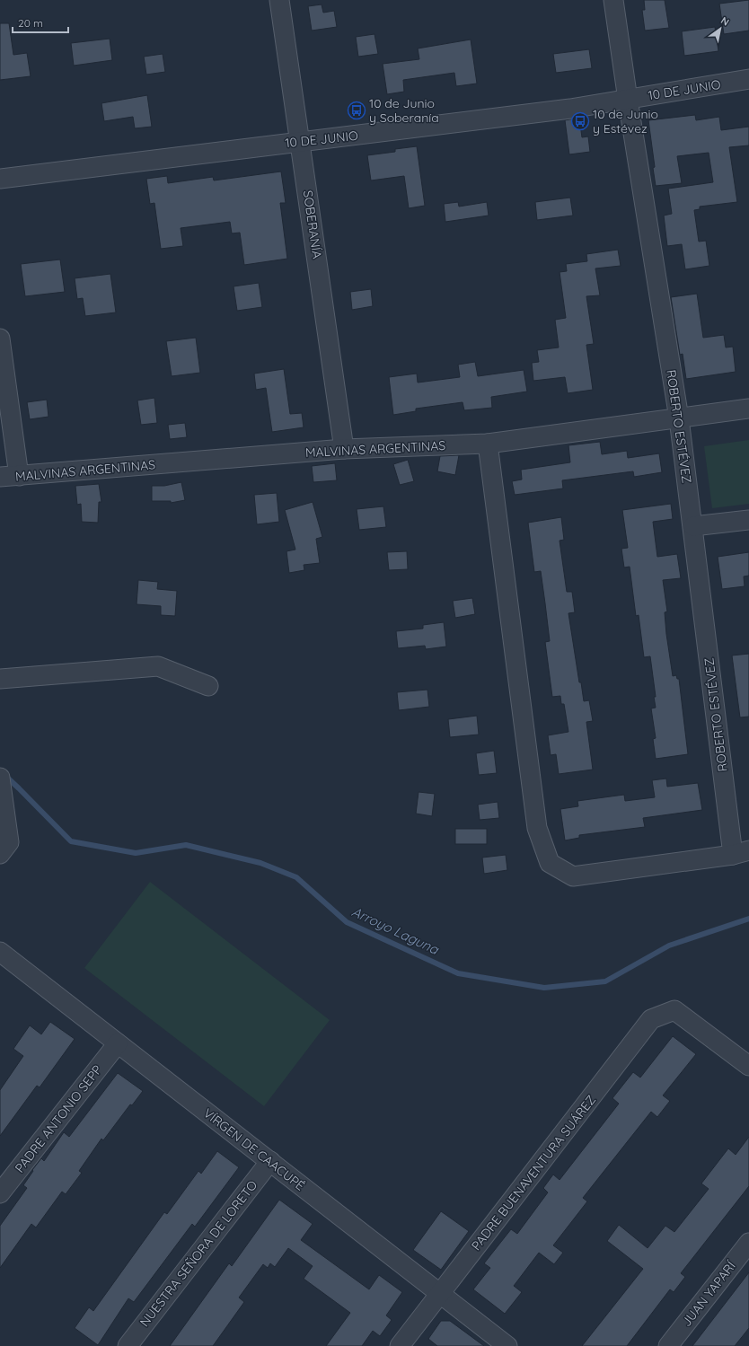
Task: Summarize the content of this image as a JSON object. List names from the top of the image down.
{
  "streets": {
    "street": [
      "10 DE JUNIO",
      "SOBERANÍA",
      "ROBERTO ESTÉVEZ",
      "MALVINAS ARGENTINAS",
      "PADRE ANTONIO SEPP",
      "VÍRGEN DE CAACUPÉ",
      "PADRE BUENAVENTURA SUÁREZ",
      "NUESTRA SEÑORA DE LORETO",
      "JUAN YAPARÍ"
    ]
  },
  "crossings": [
    ["10 DE JUNIO", "SOBERANÍA"],
    ["10 DE JUNIO", "ROBERTO ESTÉVEZ"],
    ["SOBERANÍA", "MALVINAS ARGENTINAS"],
    ["ROBERTO ESTÉVEZ", "MALVINAS ARGENTINAS"],
    ["PADRE ANTONIO SEPP", "VÍRGEN DE CAACUPÉ"],
    ["VÍRGEN DE CAACUPÉ", "PADRE BUENAVENTURA SUÁREZ"],
    ["VÍRGEN DE CAACUPÉ", "NUESTRA SEÑORA DE LORETO"]
  ],
  "water": ["Arroyo Laguna"],
  "places": {
    "bus stop": ["10 de Junio y Soberanía", "10 de Junio y Estévez"]
  },
  "scale_bar": "20 m",
  "north": "top right"
}
